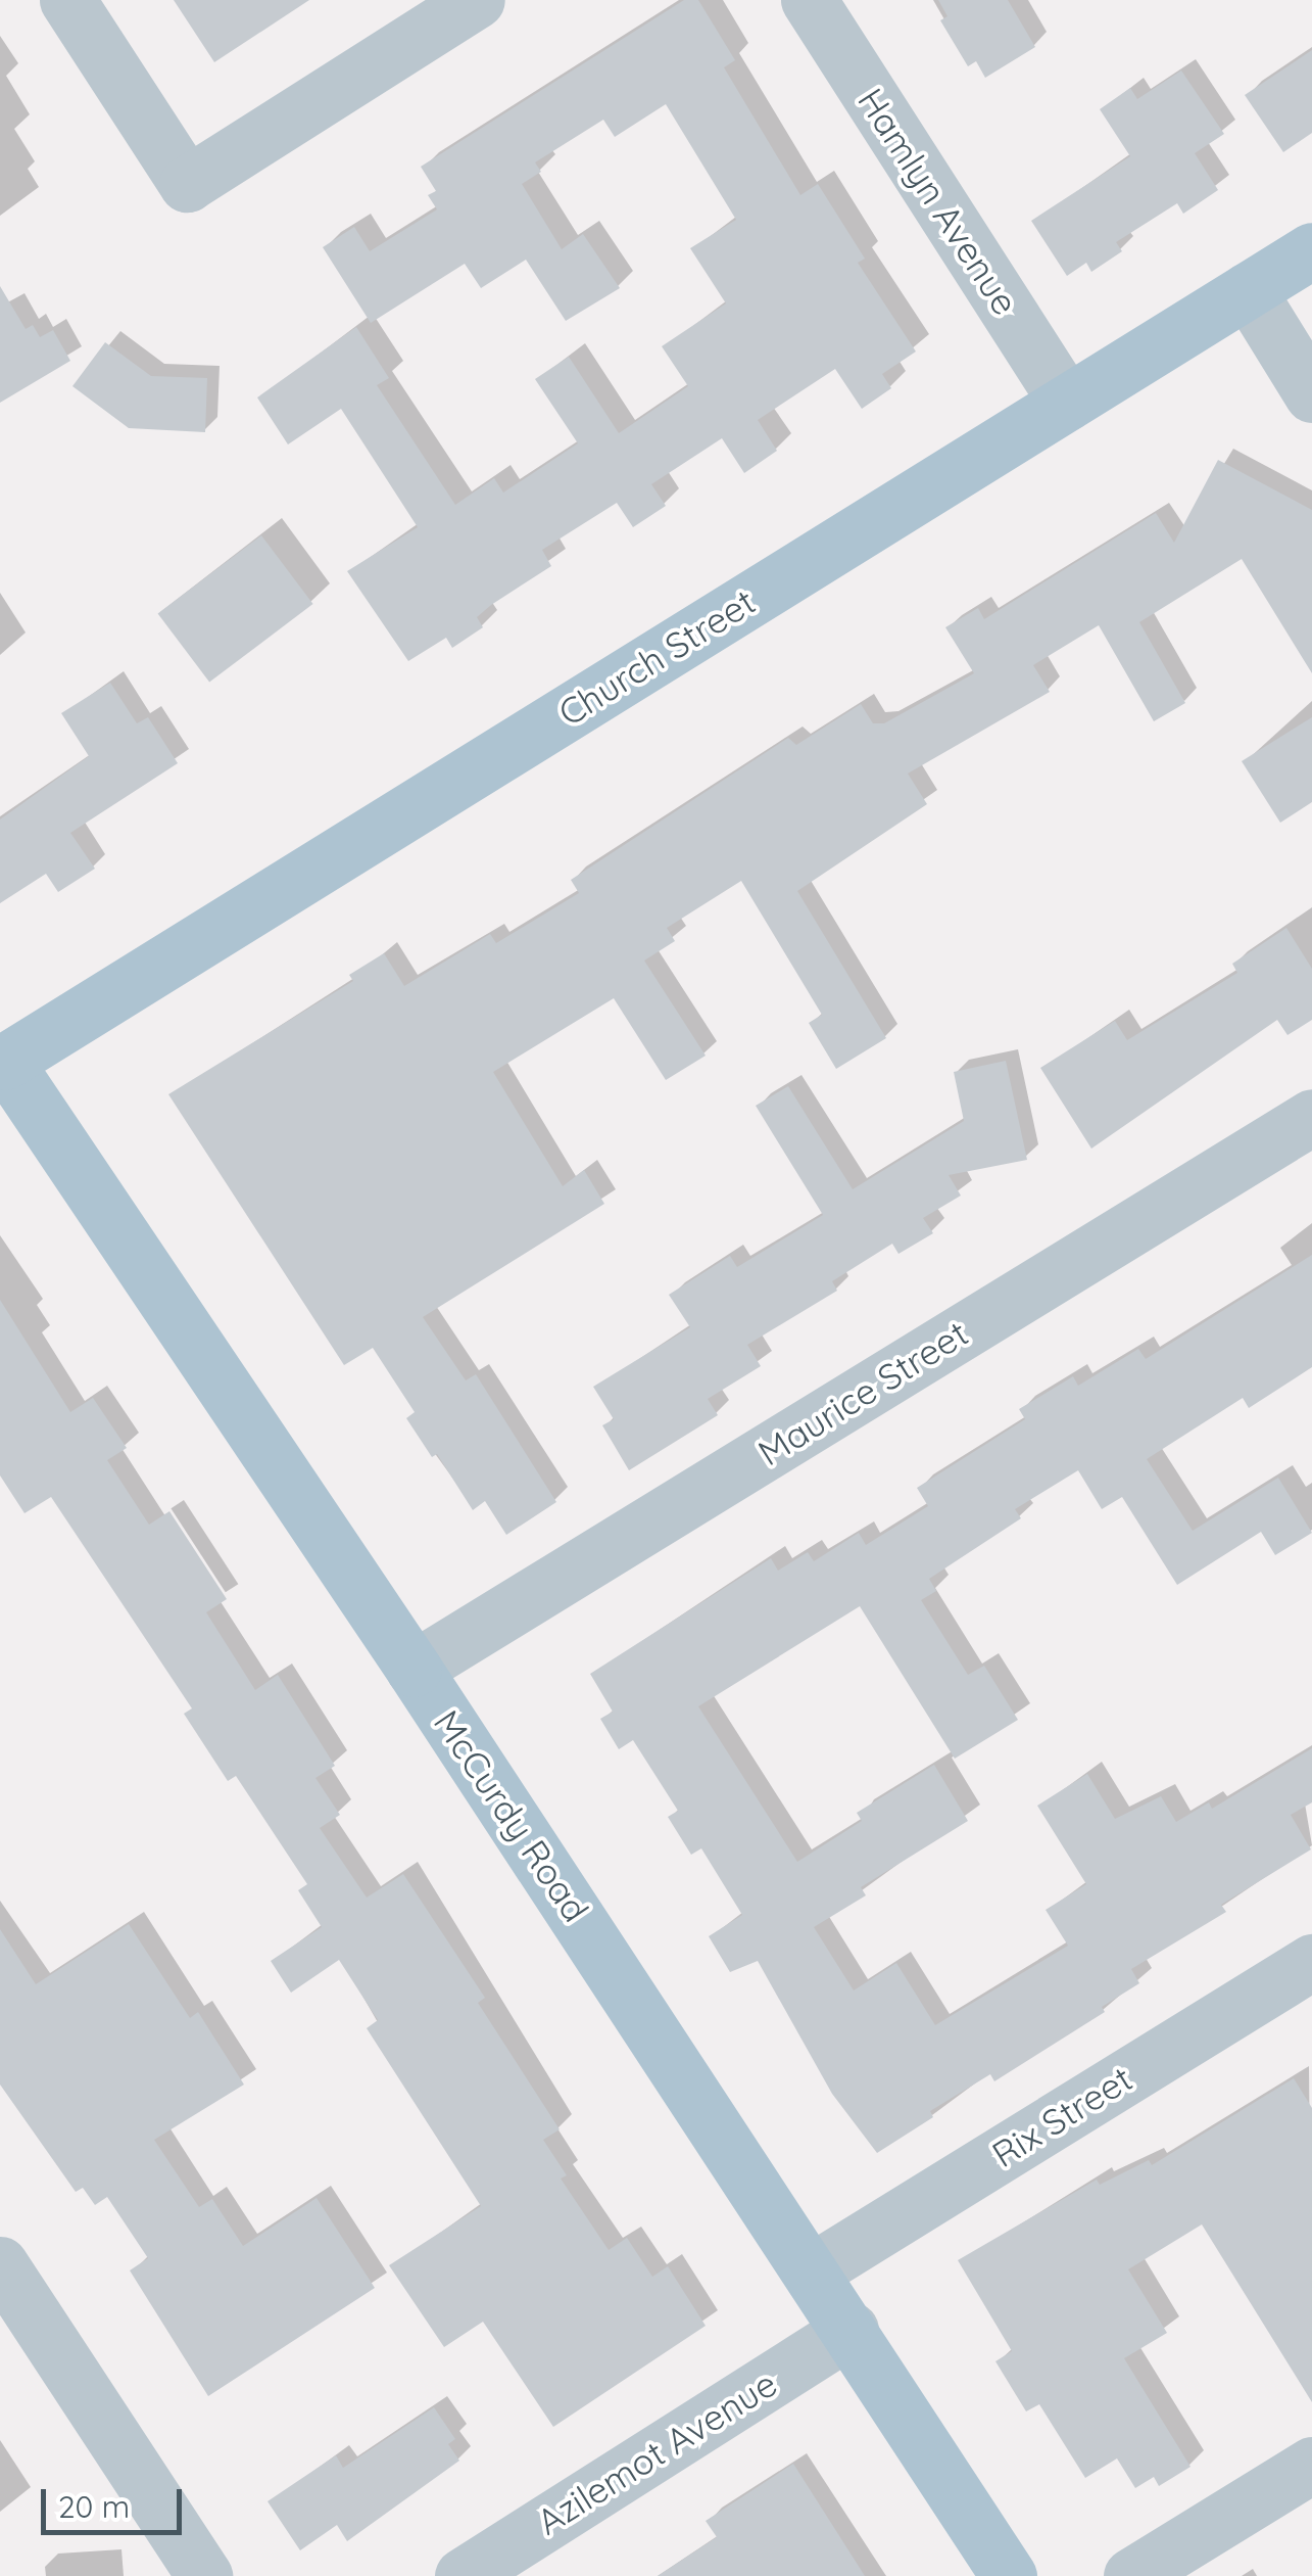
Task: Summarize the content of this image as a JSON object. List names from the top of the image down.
{
  "streets": {
    "main road": ["Church Street", "McCurdy Road"],
    "street": [
      "Hamlyn Avenue",
      "Maurice Street",
      "Rix Street",
      "Azilemot Avenue"
    ]
  },
  "crossings": [
    ["Hamlyn Avenue", "Church Street"],
    ["Church Street", "McCurdy Road"],
    ["Maurice Street", "McCurdy Road"],
    ["McCurdy Road", "Rix Street"],
    ["McCurdy Road", "Azilemot Avenue"]
  ],
  "scale_bar": "20 m"
}
